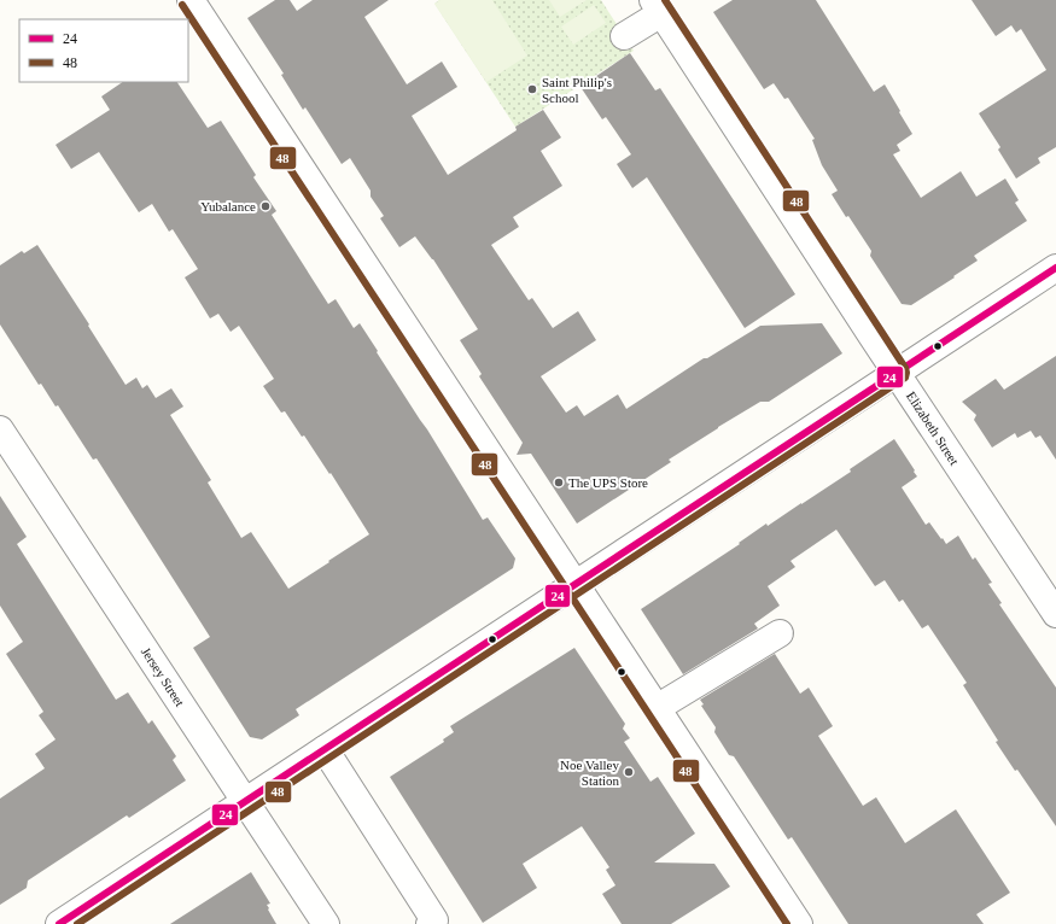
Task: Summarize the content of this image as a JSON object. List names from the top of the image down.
{
  "streets": {
    "street": ["Elizabeth Street", "Jersey Street"]
  },
  "places": [
    "Saint Philip's School",
    "Yubalance",
    "The UPS Store",
    "Noe Valley Station"
  ],
  "lines": ["transit line 48", "transit line 24"],
  "legend": ["24", "48"]
}
